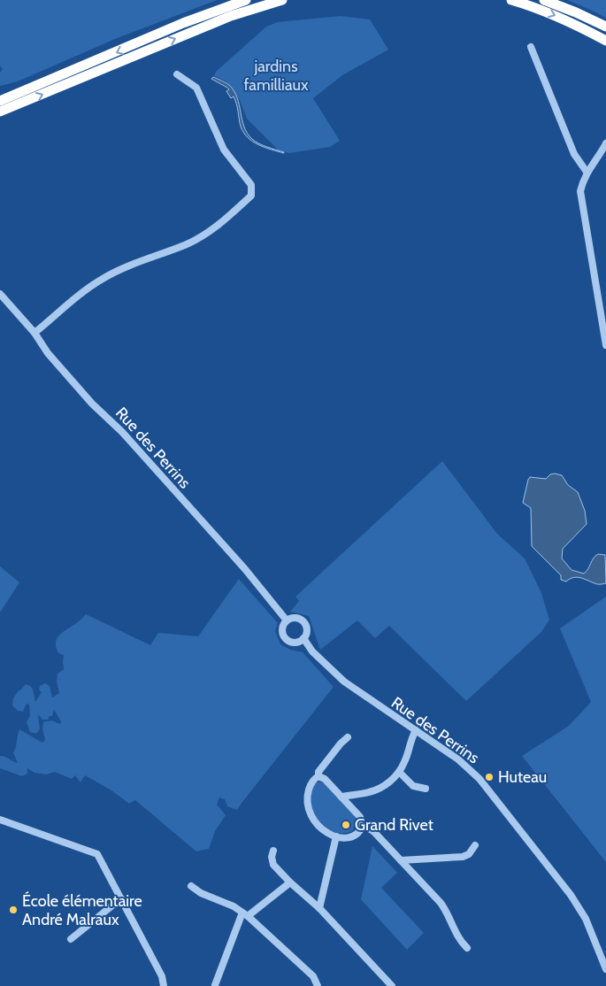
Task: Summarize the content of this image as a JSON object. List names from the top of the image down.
{
  "streets": {
    "street": ["Rue des Perrins"]
  },
  "parks": ["jardins familliaux"],
  "places": ["Huteau", "Grand Rivet", "École élémentaire André Malraux"]
}
